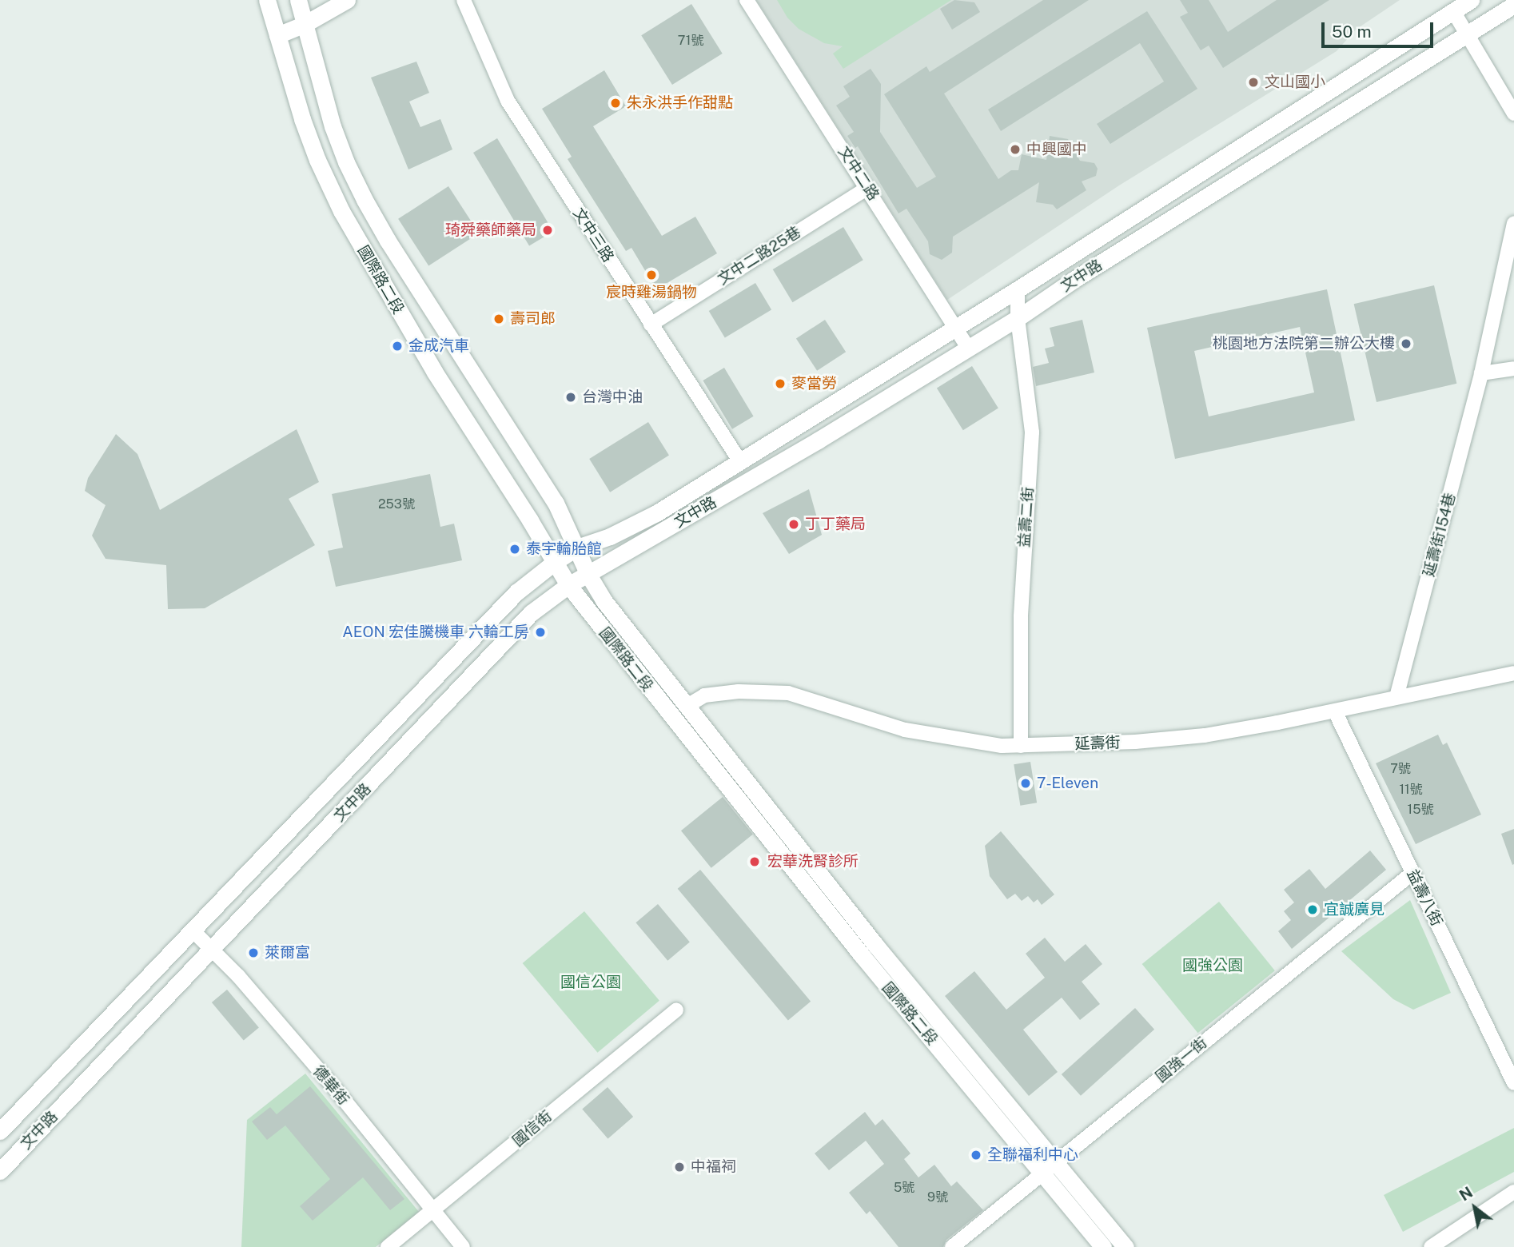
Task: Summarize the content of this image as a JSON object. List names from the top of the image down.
{
  "streets": {
    "street": [
      "文中二路",
      "文中三路",
      "文中二路25巷",
      "文中路",
      "國際路二段",
      "益壽二街",
      "延壽街154巷",
      "延壽街",
      "益壽八街",
      "國強一街",
      "德華街",
      "國信街"
    ]
  },
  "crossings": [
    ["文中二路", "文中二路25巷"],
    ["文中二路", "文中路"],
    ["文中三路", "文中二路25巷"],
    ["文中三路", "文中路"],
    ["文中路", "國際路二段"],
    ["文中路", "益壽二街"],
    ["文中路", "德華街"],
    ["國際路二段", "延壽街"],
    ["國際路二段", "國強一街"],
    ["益壽二街", "延壽街"],
    ["延壽街154巷", "延壽街"],
    ["延壽街", "益壽八街"],
    ["益壽八街", "國強一街"],
    ["德華街", "國信街"]
  ],
  "parks": ["國強公園", "國信公園"],
  "places": [
    "文山國小",
    "朱永洪手作甜點",
    "中興國中",
    "琦舜藥師藥局",
    "宸時雞湯鍋物",
    "壽司郎",
    "桃園地方法院第二辦公大樓",
    "金成汽車",
    "麥當勞",
    "台灣中油",
    "丁丁藥局",
    "泰宇輪胎館",
    "AEON 宏佳騰機車 六輪工房",
    "7-Eleven",
    "宏華洗腎診所",
    "宜誠廣見",
    "萊爾富",
    "全聯福利中心",
    "中福祠"
  ],
  "house_numbers": [
    "71號",
    "253號",
    "7號",
    "11號",
    "15號",
    "5號",
    "9號"
  ],
  "scale_bar": "50 m",
  "north": "top left"
}
